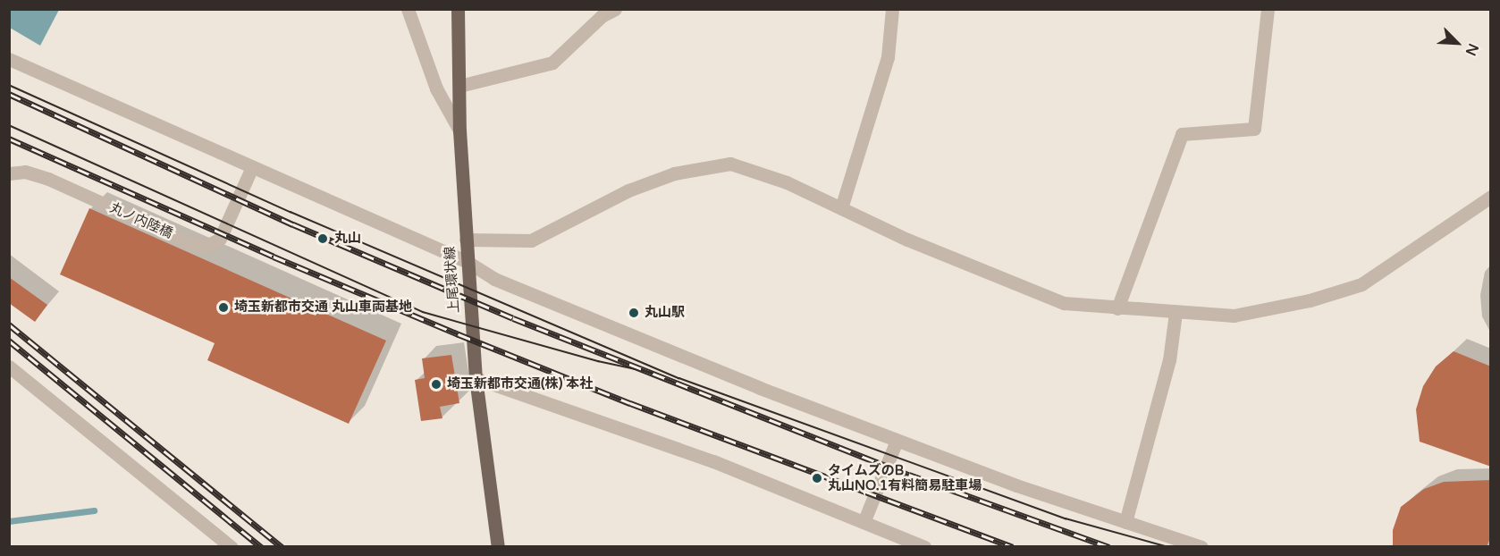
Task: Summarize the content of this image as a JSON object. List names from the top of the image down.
{
  "streets": {
    "main road": ["上尾環状線"],
    "street": ["丸ノ内陸橋"]
  },
  "places": [
    "丸山",
    "埼玉新都市交通 丸山車両基地",
    "丸山駅",
    "埼玉新都市交通(株) 本社",
    "タイムズのB 丸山NO.1有料簡易駐車場"
  ],
  "north": "bottom right"
}
